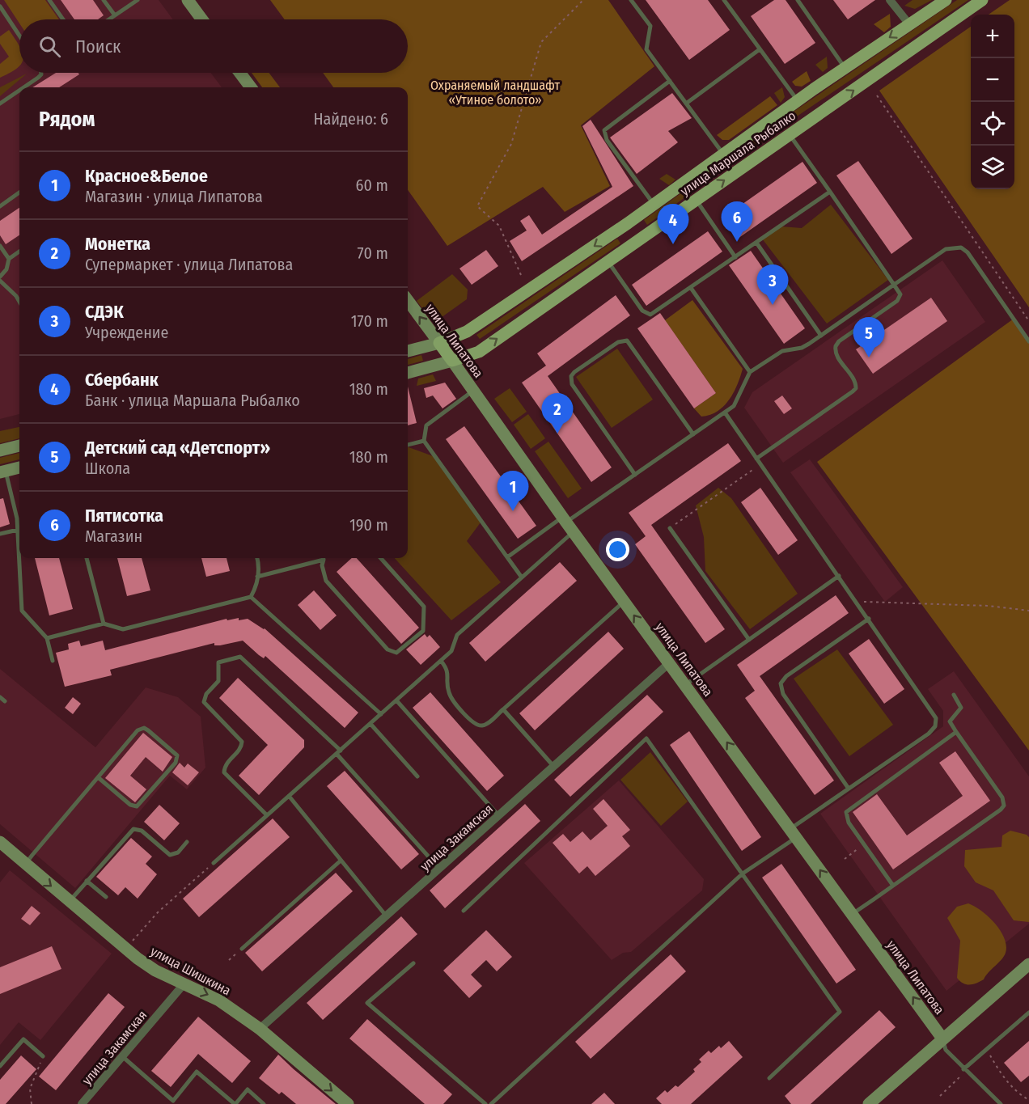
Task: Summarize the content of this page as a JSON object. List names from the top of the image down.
{
  "streets": {
    "main road": ["улица Маршала Рыбалко", "улица Липатова"],
    "street": ["улица Закамская", "улица Шишкина"]
  },
  "crossings": [
    ["улица Маршала Рыбалко", "улица Липатова"],
    ["улица Липатова", "улица Закамская"],
    ["улица Закамская", "улица Шишкина"]
  ],
  "one_way": ["улица Липатова", "улица Шишкина"],
  "parks": ["Охраняемый ландшафт «Утиное болото»"],
  "page": {
    "map_buttons": ["+", "−"],
    "search": "Поиск",
    "heading": ["Рядом", "Найдено: 6"],
    "list": [
      {
        "mark": "1",
        "name": "Красное&Белое",
        "note": "Магазин · улица Липатова",
        "value": "60 m"
      },
      {
        "mark": "2",
        "name": "Монетка",
        "note": "Супермаркет · улица Липатова",
        "value": "70 m"
      },
      {
        "mark": "3",
        "name": "СДЭК",
        "note": "Учреждение",
        "value": "170 m"
      },
      {
        "mark": "4",
        "name": "Сбербанк",
        "note": "Банк · улица Маршала Рыбалко",
        "value": "180 m"
      },
      {
        "mark": "5",
        "name": "Детский сад «Детспорт»",
        "note": "Школа",
        "value": "180 m"
      },
      {
        "mark": "6",
        "name": "Пятисотка",
        "note": "Магазин",
        "value": "190 m"
      }
    ],
    "pins": [
      "6",
      "4",
      "3",
      "5",
      "2",
      "1"
    ]
  }
}
